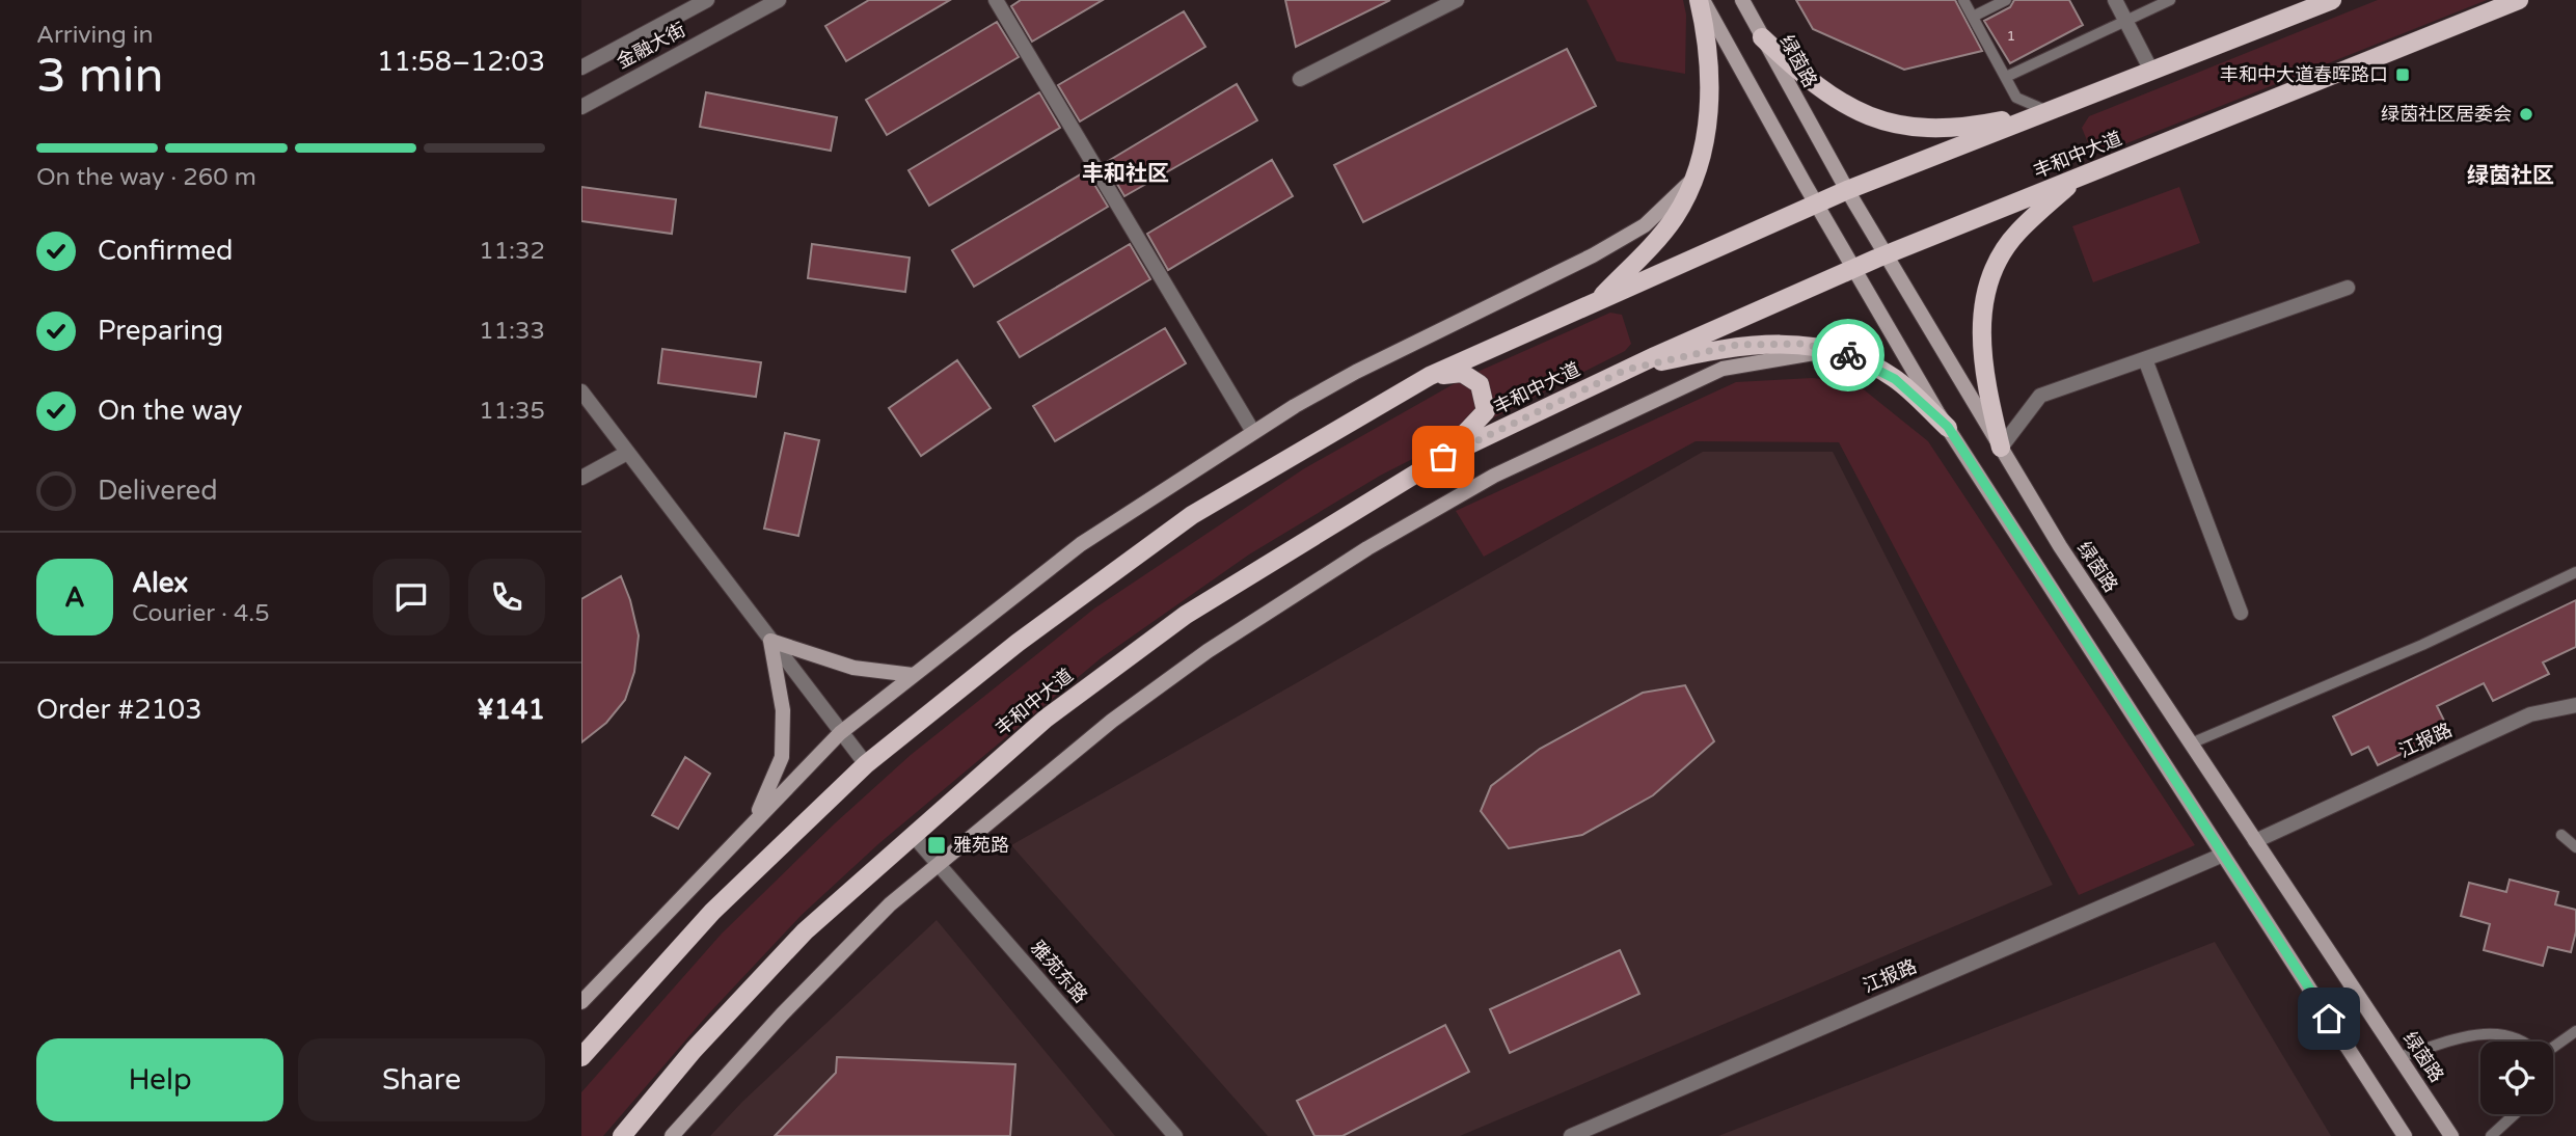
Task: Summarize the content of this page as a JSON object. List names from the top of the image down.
{
  "streets": {
    "main road": ["绿茵路", "丰和中大道"],
    "street": ["金融大街", "江报路", "雅苑东路"]
  },
  "crossings": [
    ["绿茵路", "丰和中大道"],
    ["绿茵路", "江报路"],
    ["丰和中大道", "雅苑东路"]
  ],
  "districts": ["丰和社区", "绿茵社区"],
  "places": {
    "transit": ["丰和中大道春晖路口", "雅苑路"],
    "other": ["绿茵社区居委会"]
  },
  "house_numbers": ["1"],
  "page": {
    "heading": ["3 min", "Arriving in", "11:58–12:03"],
    "panel": [
      "Alex",
      "Courier · 4.5",
      "Order #2103",
      "¥141"
    ],
    "bar": "On the way · 260 m",
    "list": [
      ["Confirmed", "11:32"],
      ["Preparing", "11:33"],
      ["On the way", "11:35"],
      "Delivered"
    ],
    "round": "A",
    "buttons": ["Help", "Share"]
  }
}
